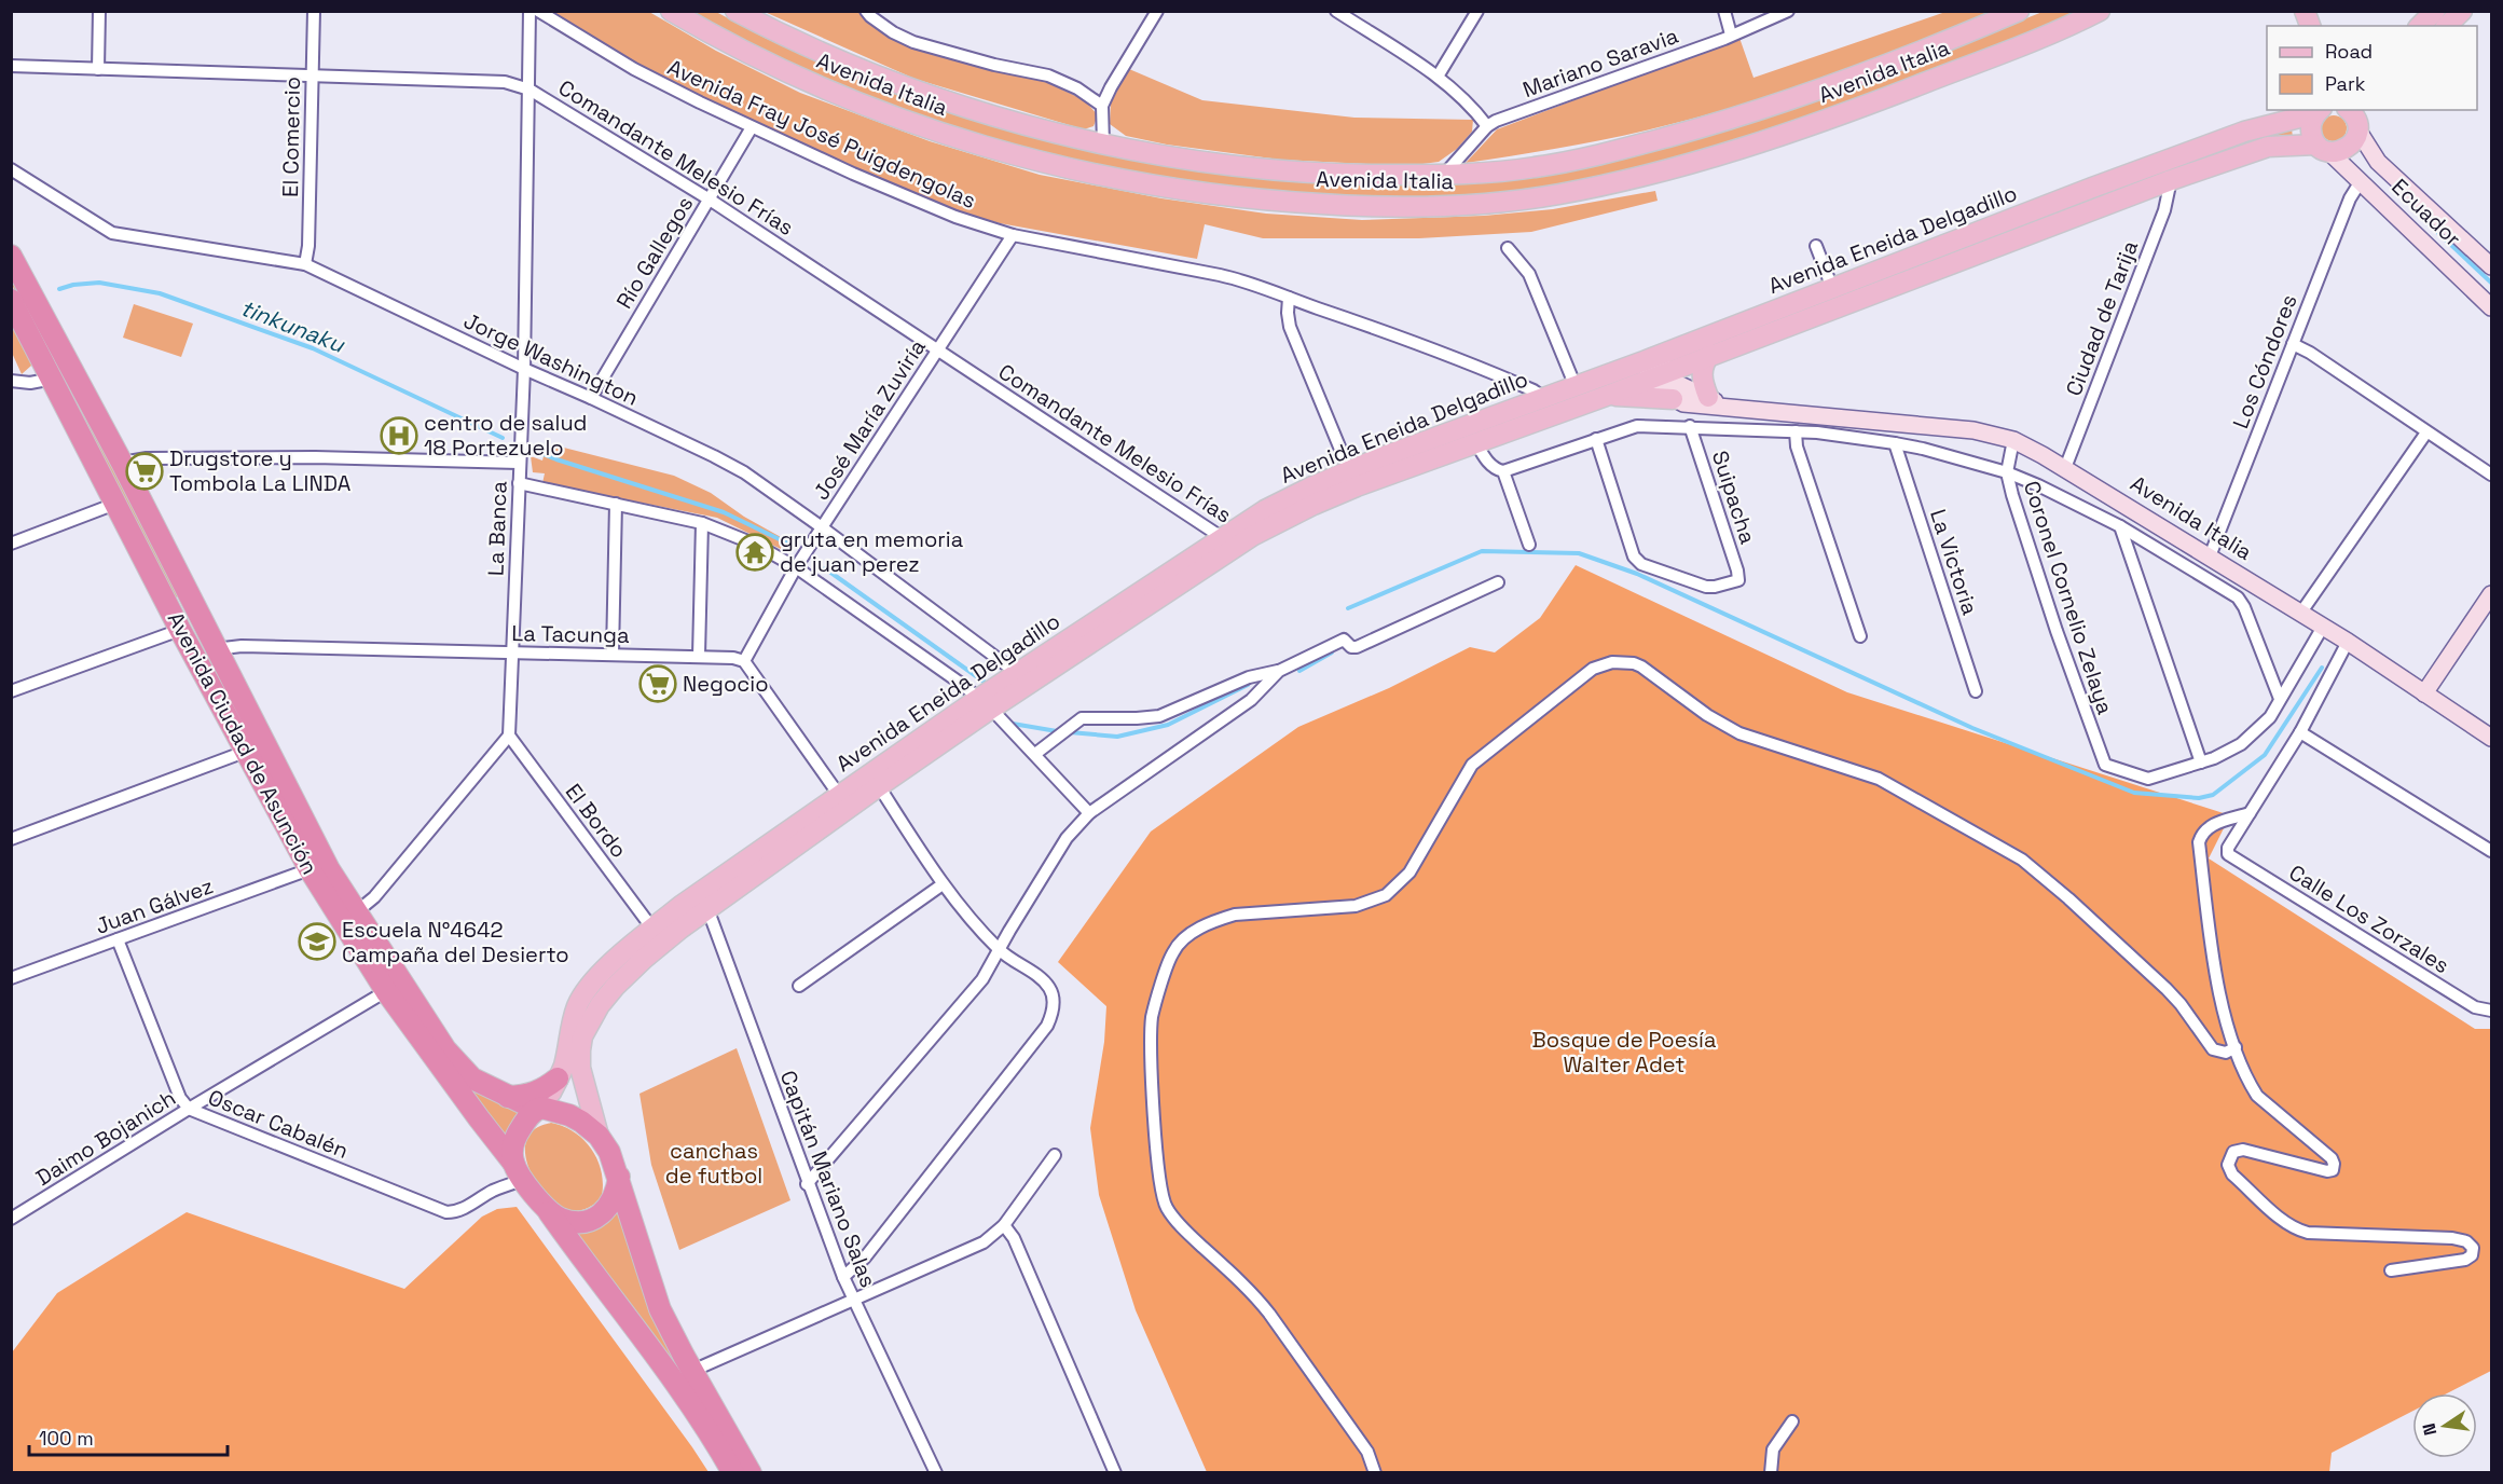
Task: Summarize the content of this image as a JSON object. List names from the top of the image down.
{
  "streets": {
    "highway": ["Avenida Ciudad de Asunción"],
    "main road": ["Avenida Italia", "Ecuador", "Avenida Eneida Delgadillo"],
    "street": [
      "Mariano Saravia",
      "Avenida Fray José Puigdengolas",
      "El Comercio",
      "Comandante Melesio Frías",
      "Río Gallegos",
      "Ciudad de Tarija",
      "Jorge Washington",
      "Los Cóndores",
      "José María Zuviría",
      "Suipacha",
      "La Banca",
      "La Victoria",
      "Coronel Cornelio Zelaya",
      "La Tacunga",
      "El Bordo",
      "Juan Gálvez",
      "Calle Los Zorzales",
      "Oscar Cabalén",
      "Daimo Bojanich",
      "Capitán Mariano Salas"
    ]
  },
  "crossings": [
    ["Mariano Saravia", "Avenida Italia"],
    ["Avenida Italia", "Avenida Eneida Delgadillo"],
    ["Avenida Italia", "Ciudad de Tarija"],
    ["Avenida Italia", "Los Cóndores"],
    ["Avenida Italia", "Coronel Cornelio Zelaya"],
    ["Avenida Fray José Puigdengolas", "Avenida Eneida Delgadillo"],
    ["Avenida Fray José Puigdengolas", "Río Gallegos"],
    ["Avenida Fray José Puigdengolas", "José María Zuviría"],
    ["El Comercio", "Comandante Melesio Frías"],
    ["El Comercio", "Jorge Washington"],
    ["Comandante Melesio Frías", "Avenida Eneida Delgadillo"],
    ["Comandante Melesio Frías", "Río Gallegos"],
    ["Comandante Melesio Frías", "José María Zuviría"],
    ["Comandante Melesio Frías", "La Banca"],
    ["Ecuador", "Avenida Eneida Delgadillo"],
    ["Ecuador", "Los Cóndores"],
    ["Avenida Eneida Delgadillo", "Ciudad de Tarija"],
    ["Avenida Eneida Delgadillo", "Jorge Washington"],
    ["Avenida Eneida Delgadillo", "Avenida Ciudad de Asunción"],
    ["Avenida Eneida Delgadillo", "El Bordo"],
    ["Avenida Eneida Delgadillo", "Oscar Cabalén"],
    ["Avenida Eneida Delgadillo", "Capitán Mariano Salas"],
    ["Río Gallegos", "Jorge Washington"],
    ["Jorge Washington", "José María Zuviría"],
    ["Jorge Washington", "La Banca"],
    ["José María Zuviría", "La Tacunga"],
    ["La Banca", "La Tacunga"],
    ["La Banca", "El Bordo"],
    ["La Tacunga", "Avenida Ciudad de Asunción"],
    ["Avenida Ciudad de Asunción", "Juan Gálvez"],
    ["Avenida Ciudad de Asunción", "Oscar Cabalén"],
    ["Avenida Ciudad de Asunción", "Daimo Bojanich"],
    ["Juan Gálvez", "Oscar Cabalén"],
    ["Oscar Cabalén", "Daimo Bojanich"]
  ],
  "water": ["tinkunaku"],
  "parks": ["Bosque de Poesía Walter Adet", "canchas de futbol"],
  "places": {
    "hospital": ["centro de salud 18 Portezuelo"],
    "supermarket": ["Drugstore y Tombola La LINDA", "Negocio"],
    "temple": ["gruta en memoria de juan perez"],
    "school or university": ["Escuela N°4642 Campaña del Desierto"]
  },
  "legend": ["Road", "Park"],
  "scale_bar": "100 m",
  "north": "left"
}
